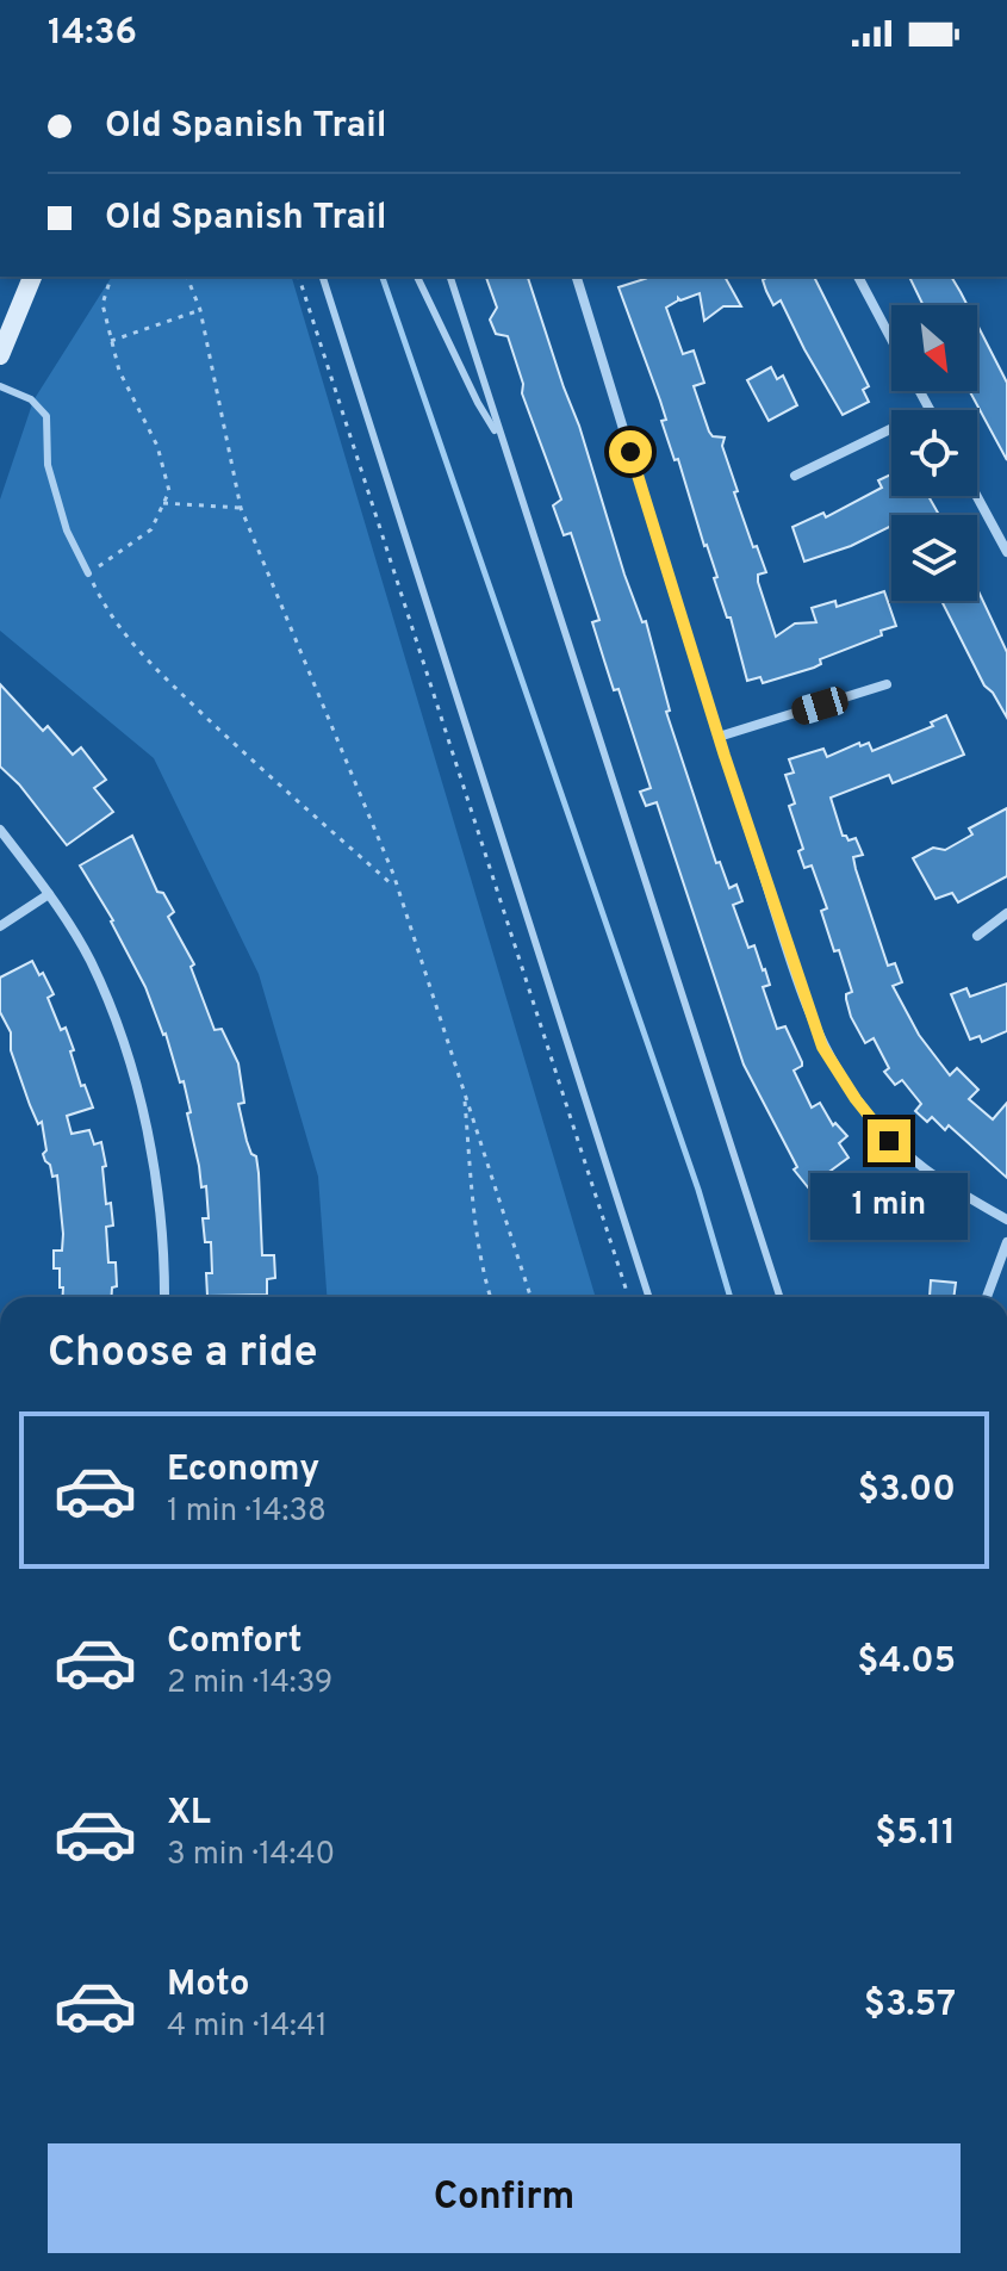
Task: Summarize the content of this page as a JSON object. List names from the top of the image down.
{
  "north": "bottom right",
  "page": {
    "status": "14:36",
    "banner": ["Old Spanish Trail", "Old Spanish Trail"],
    "bubble": "1 min",
    "heading": "Choose a ride",
    "list": [
      {
        "name": "Economy",
        "note": "1 min · 14:38",
        "value": "$3.00"
      },
      {
        "name": "Comfort",
        "note": "2 min · 14:39",
        "value": "$4.05"
      },
      {
        "name": "XL",
        "note": "3 min · 14:40",
        "value": "$5.11"
      },
      {
        "name": "Moto",
        "note": "4 min · 14:41",
        "value": "$3.57"
      }
    ],
    "buttons": "Confirm"
  }
}
